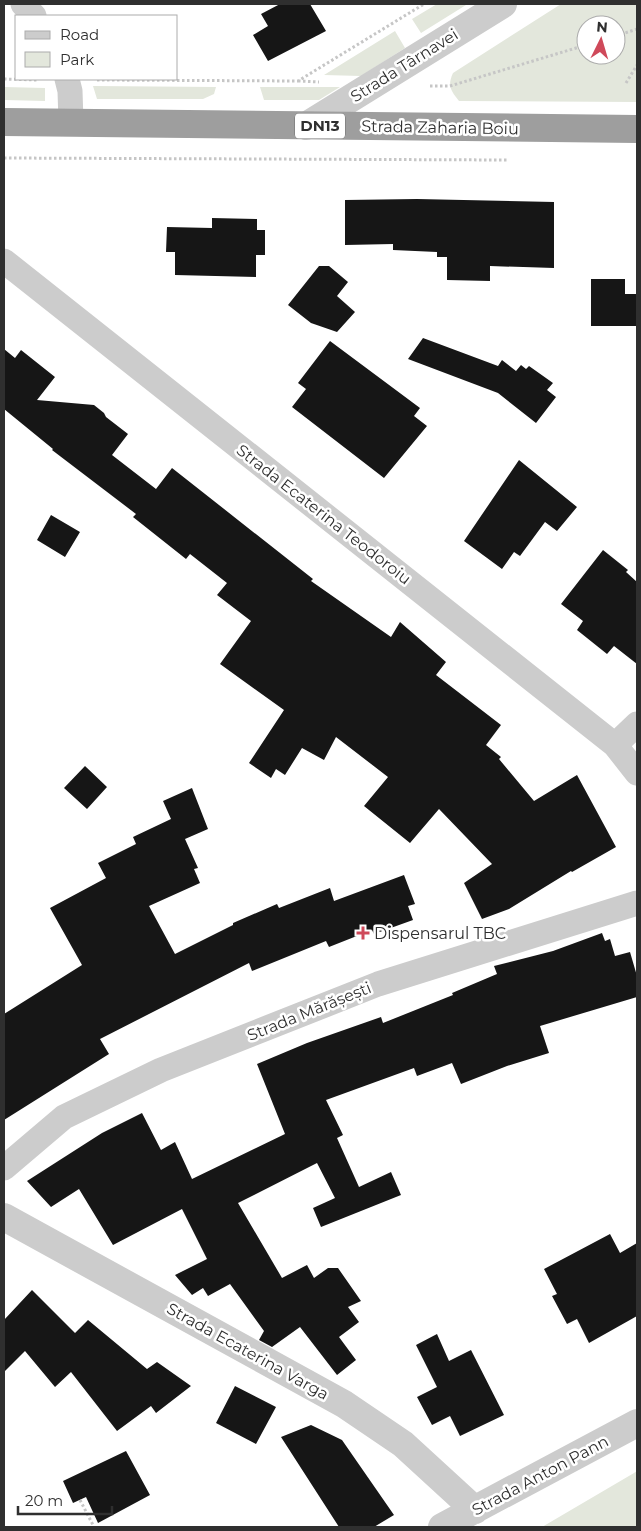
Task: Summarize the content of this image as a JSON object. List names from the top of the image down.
{
  "streets": {
    "highway": ["DN13", "Strada Zaharia Boiu"],
    "street": [
      "Strada Târnavei",
      "Strada Ecaterina Teodoroiu",
      "Strada Mărășești",
      "Strada Ecaterina Varga",
      "Strada Anton Pann"
    ]
  },
  "crossings": [
    ["Strada Târnavei", "Strada Zaharia Boiu"],
    ["Strada Ecaterina Varga", "Strada Anton Pann"]
  ],
  "places": {
    "health": ["Dispensarul TBC"]
  },
  "legend": ["Road", "Park"],
  "scale_bar": "20 m",
  "north": "top"
}
